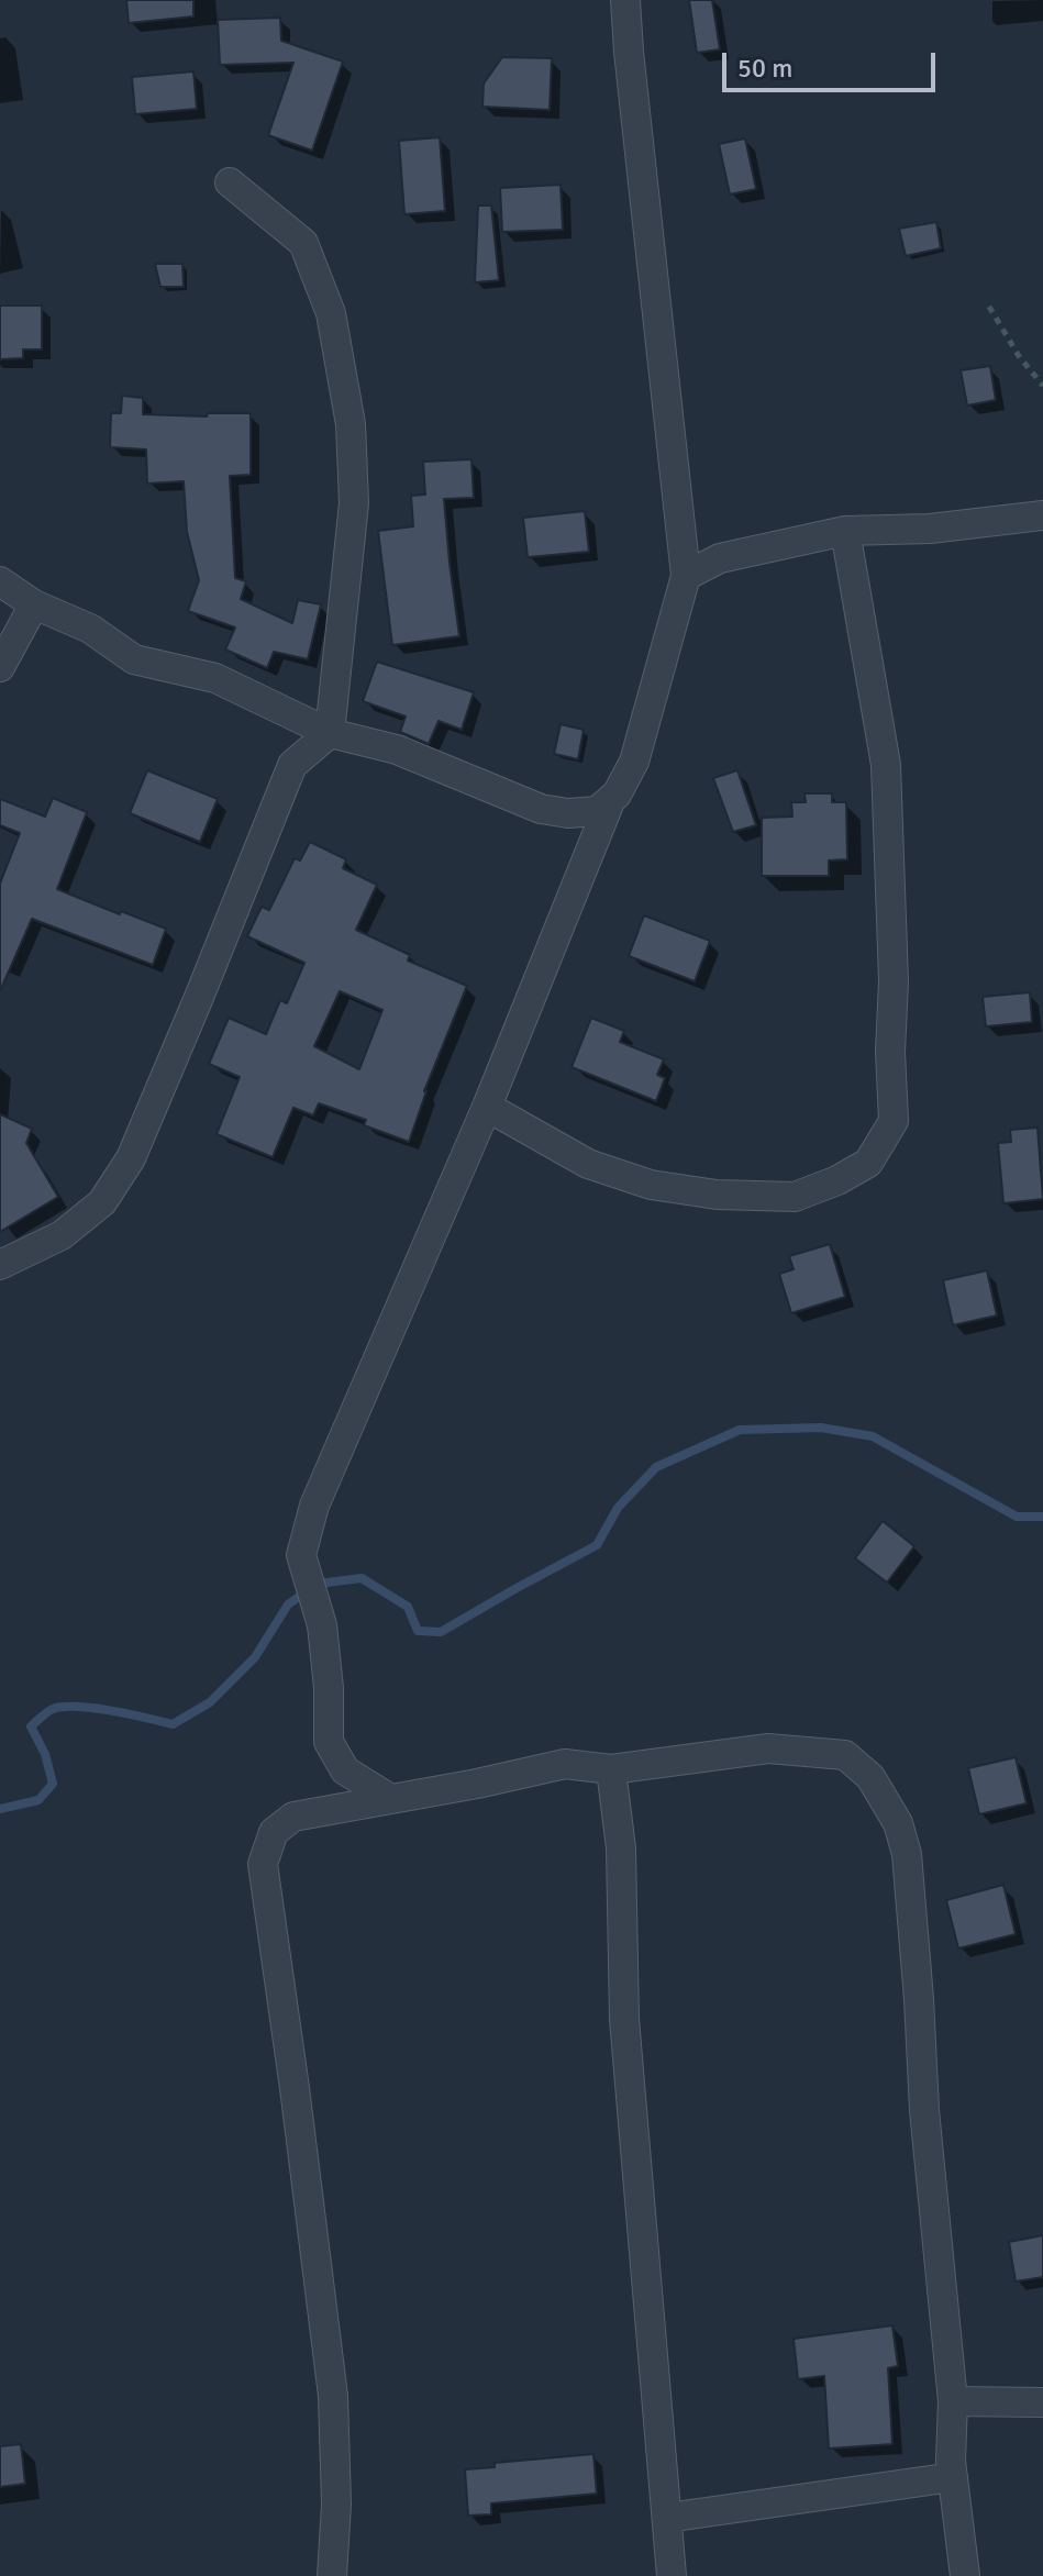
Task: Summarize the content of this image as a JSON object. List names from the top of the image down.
{
  "scale_bar": "50 m"
}
